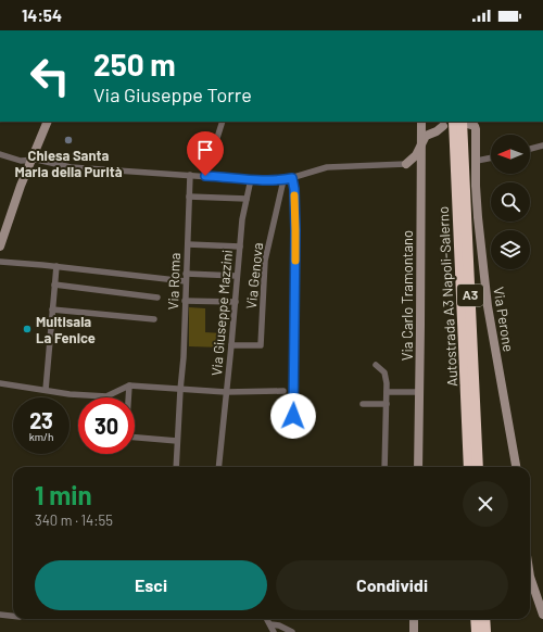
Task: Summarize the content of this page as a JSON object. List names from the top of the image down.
{
  "streets": {
    "highway": ["A3", "Autostrada A3 Napoli-Salerno"],
    "street": [
      "Via Genova",
      "Via Roma",
      "Via Carlo Tramontano",
      "Via Giuseppe Mazzini",
      "Via Perone"
    ]
  },
  "crossings": [
    ["Via Genova", "Via Giuseppe Mazzini"],
    ["Autostrada A3 Napoli-Salerno", "Via Perone"]
  ],
  "places": ["Chiesa Santa Maria della Purità", "Multisala La Fenice"],
  "north": "left",
  "page": {
    "status": "14:54",
    "turn": ["250 m", "Via Giuseppe Torre"],
    "speed": "23 km/h",
    "limit": "30",
    "heading": ["1 min", "340 m · 14:55"],
    "buttons": ["Esci", "Condividi"]
  }
}
